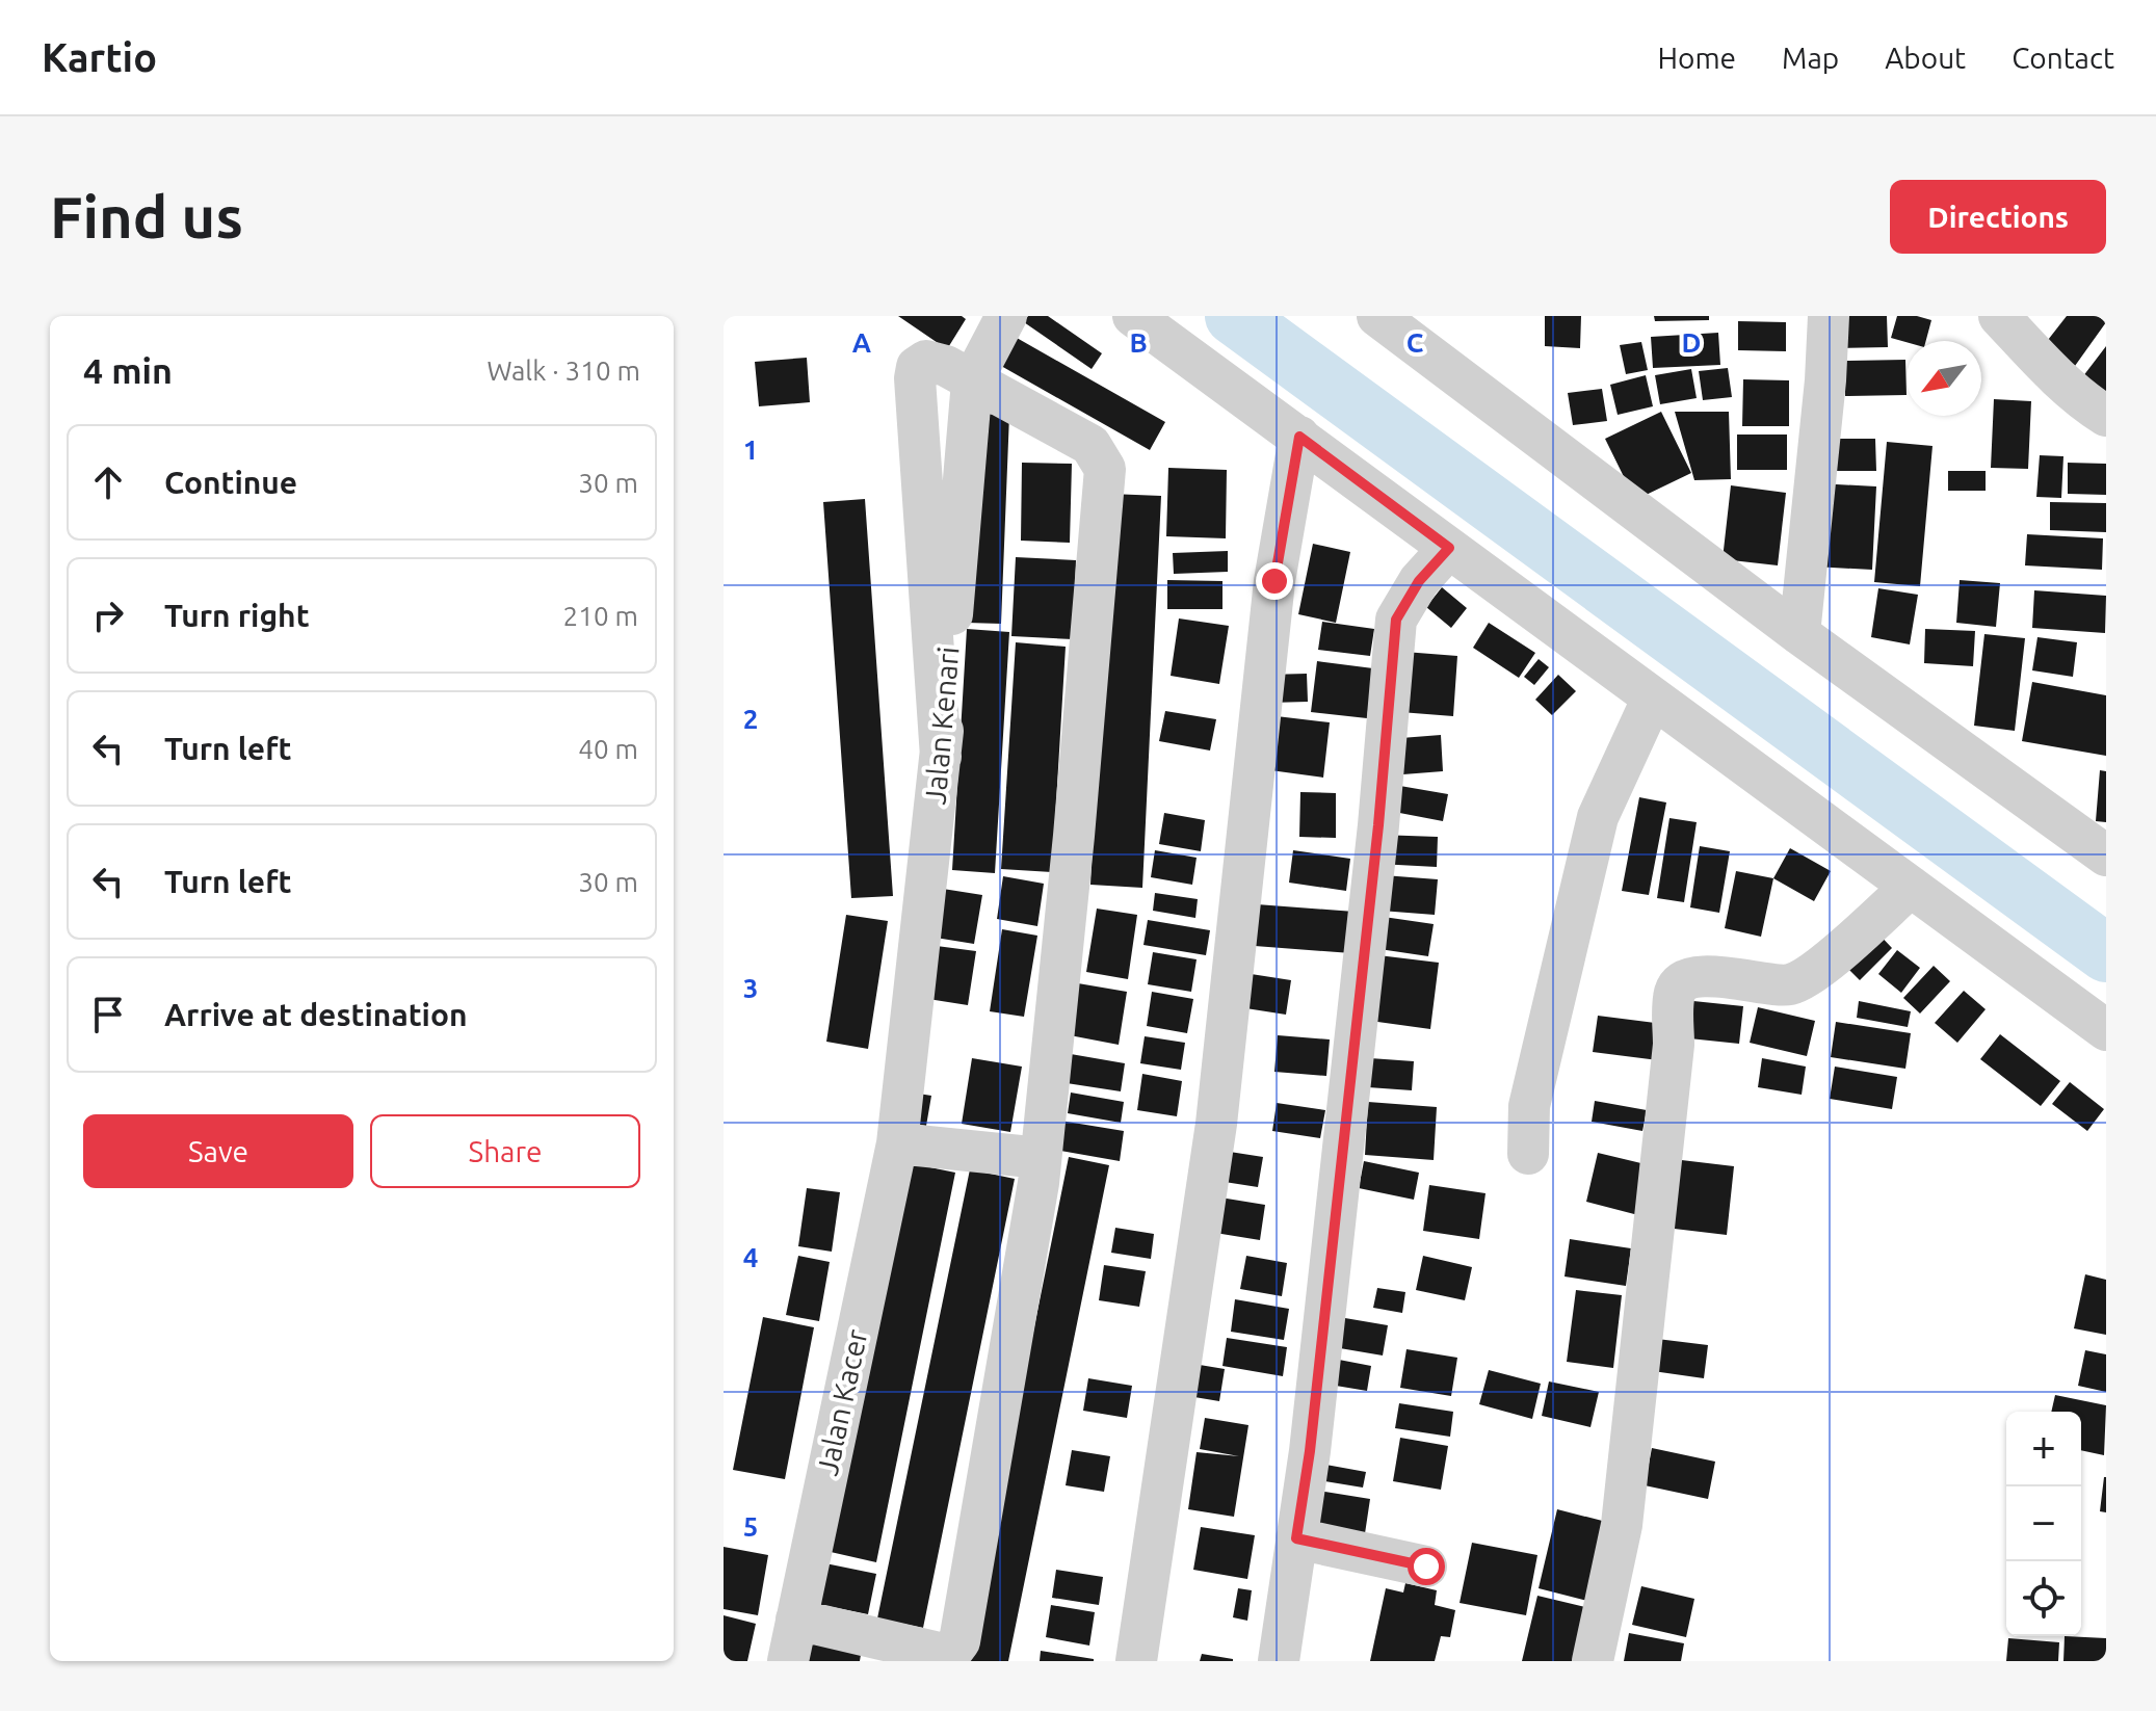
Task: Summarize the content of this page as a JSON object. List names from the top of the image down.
{
  "streets": {
    "street": ["Jalan Kenari", "Jalan Kacer"]
  },
  "crossings": [
    ["Jalan Kenari", "Jalan Kacer"]
  ],
  "north": "bottom left",
  "page": {
    "header": "Kartio",
    "nav": [
      "Home",
      "Map",
      "About",
      "Contact"
    ],
    "buttons": [
      "Directions",
      ["Save", "Share"]
    ],
    "title": "Find us",
    "heading": ["4 min", "Walk · 310 m"],
    "list": [
      ["Continue", "30 m"],
      ["Turn right", "210 m"],
      ["Turn left", "40 m"],
      ["Turn left", "30 m"],
      "Arrive at destination"
    ],
    "map_buttons": ["+", "−"]
  },
  "grid": {
    "columns": [
      "A",
      "B",
      "C",
      "D"
    ],
    "rows": [
      "1",
      "2",
      "3",
      "4",
      "5"
    ]
  }
}
